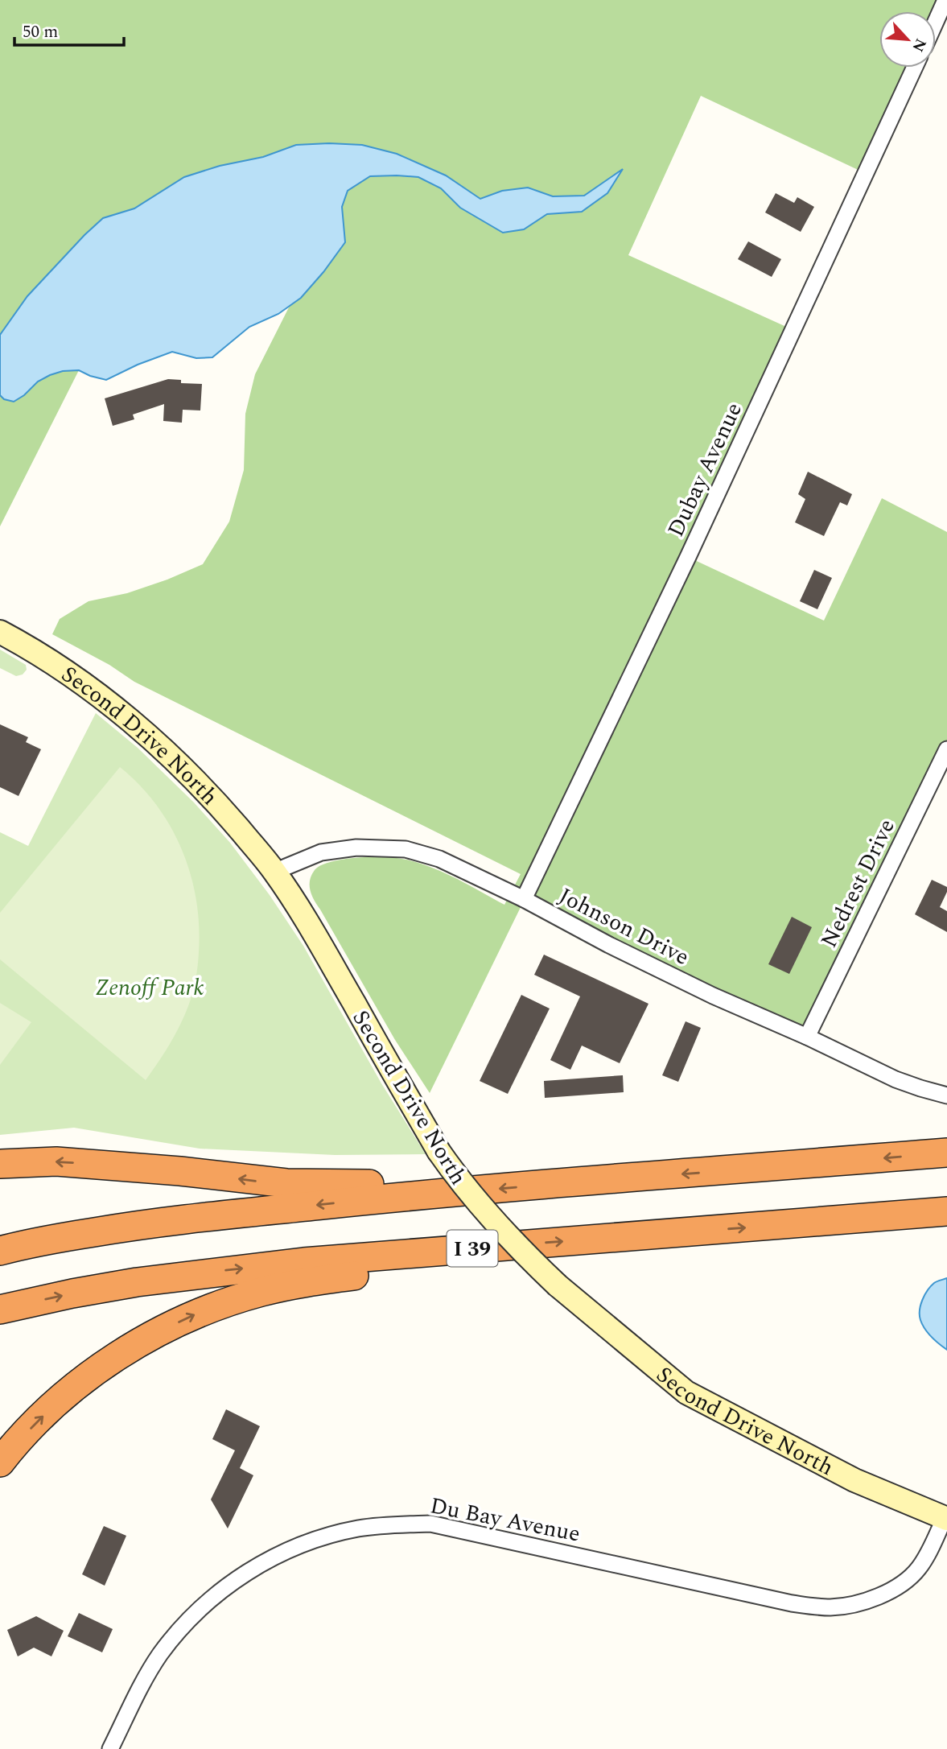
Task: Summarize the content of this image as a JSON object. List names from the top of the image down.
{
  "streets": {
    "highway": ["I 39"],
    "street": [
      "Dubay Avenue",
      "Second Drive North",
      "Nedrest Drive",
      "Johnson Drive",
      "Du Bay Avenue"
    ]
  },
  "crossings": [
    ["Dubay Avenue", "Johnson Drive"],
    ["Second Drive North", "Johnson Drive"],
    ["Second Drive North", "Du Bay Avenue"],
    ["Nedrest Drive", "Johnson Drive"]
  ],
  "parks": ["Zenoff Park"],
  "scale_bar": "50 m",
  "north": "bottom right"
}
